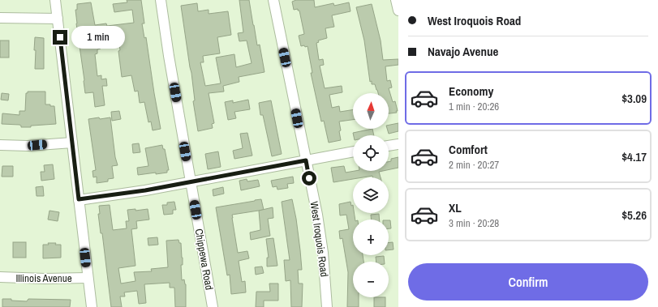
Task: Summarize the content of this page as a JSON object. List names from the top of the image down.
{
  "streets": {
    "street": ["West Iroquois Road", "Chippewa Road", "Illinois Avenue"]
  },
  "north": "top",
  "page": {
    "banner": ["West Iroquois Road", "Navajo Avenue"],
    "bubble": "1 min",
    "list": [
      {
        "name": "Economy",
        "note": "1 min · 20:26",
        "value": "$3.09"
      },
      {
        "name": "Comfort",
        "note": "2 min · 20:27",
        "value": "$4.17"
      },
      {
        "name": "XL",
        "note": "3 min · 20:28",
        "value": "$5.26"
      }
    ],
    "map_buttons": ["+", "−"],
    "buttons": "Confirm"
  }
}
